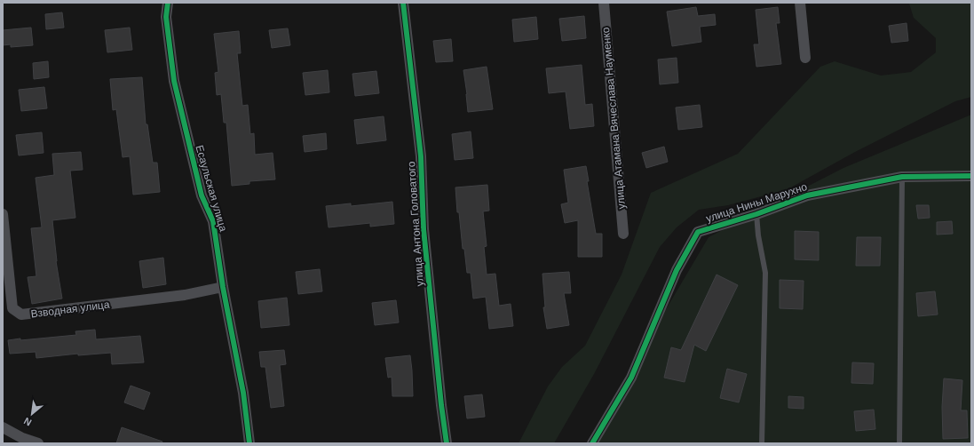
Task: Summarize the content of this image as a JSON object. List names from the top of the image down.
{
  "streets": {
    "street": [
      "улица Атамана Вячеслава Науменко",
      "Есаульская улица",
      "улица Нины Марухно",
      "улица Антона Головатого",
      "Взводная улица"
    ]
  },
  "crossings": [
    ["Есаульская улица", "Взводная улица"]
  ],
  "north": "bottom left"
}
